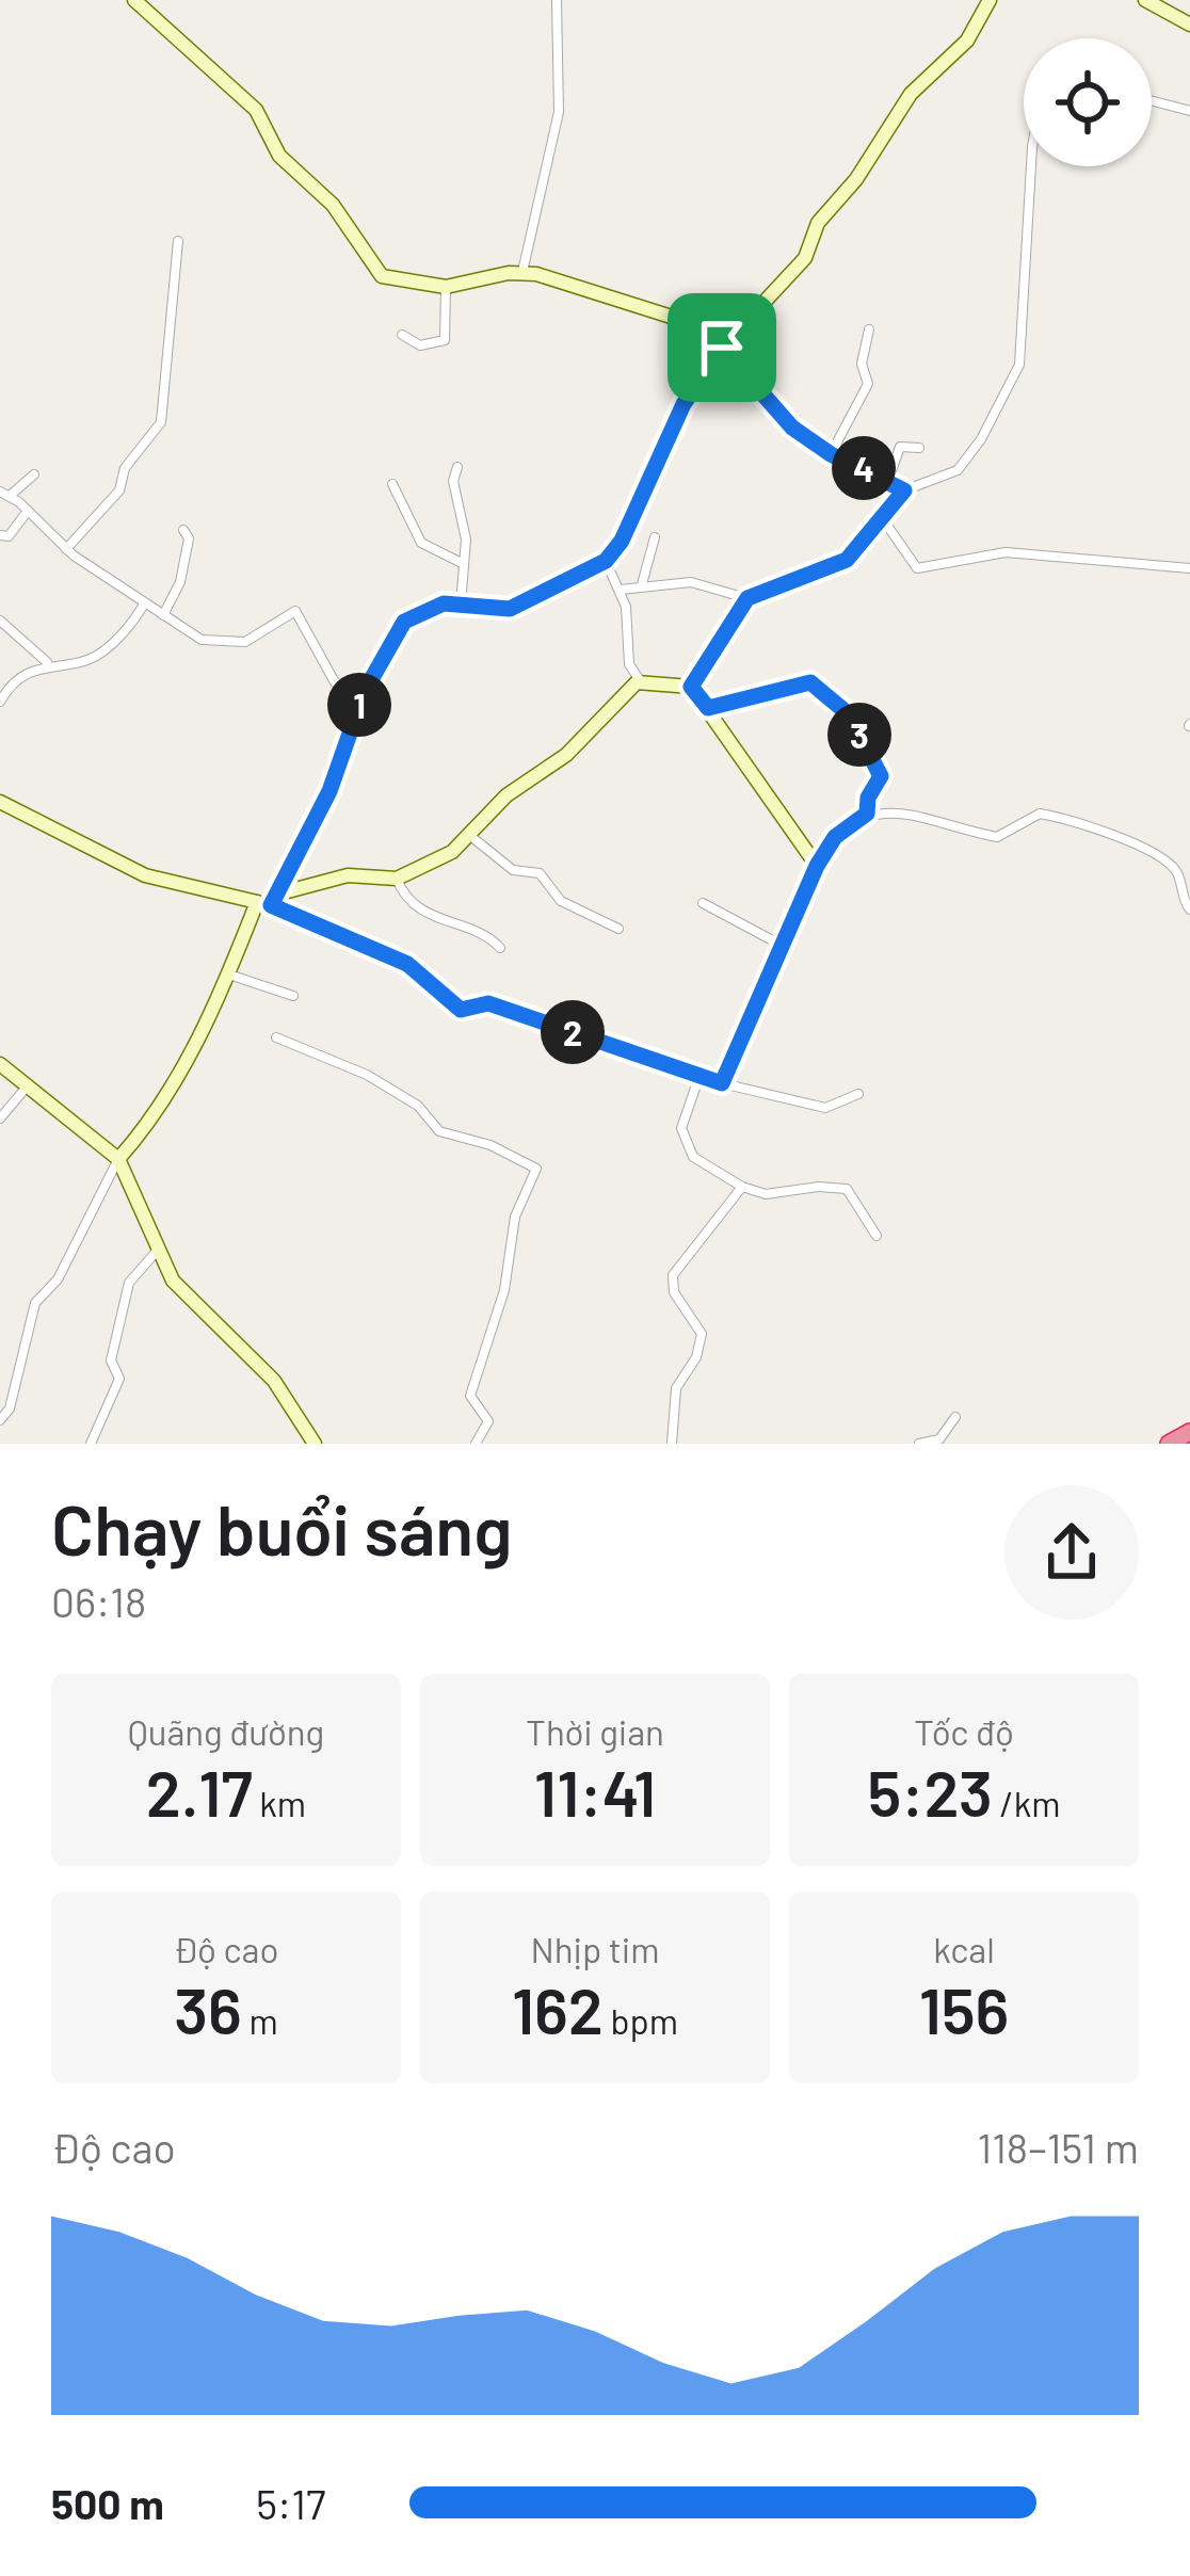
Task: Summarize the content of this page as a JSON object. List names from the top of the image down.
{
  "page": {
    "pins": [
      "4",
      "1",
      "3",
      "2"
    ],
    "heading": ["Chạy buổi sáng", "06:18"],
    "stats": [
      ["Quãng đường", "2.17 km"],
      ["Thời gian", "11:41"],
      ["Tốc độ", "5:23 /km"],
      ["Độ cao", "36 m"],
      ["Nhịp tim", "162 bpm"],
      ["kcal", "156"]
    ],
    "chart": ["Độ cao", "118–151 m"],
    "list": [
      {
        "name": "500 m",
        "note": "5:17"
      }
    ]
  }
}
